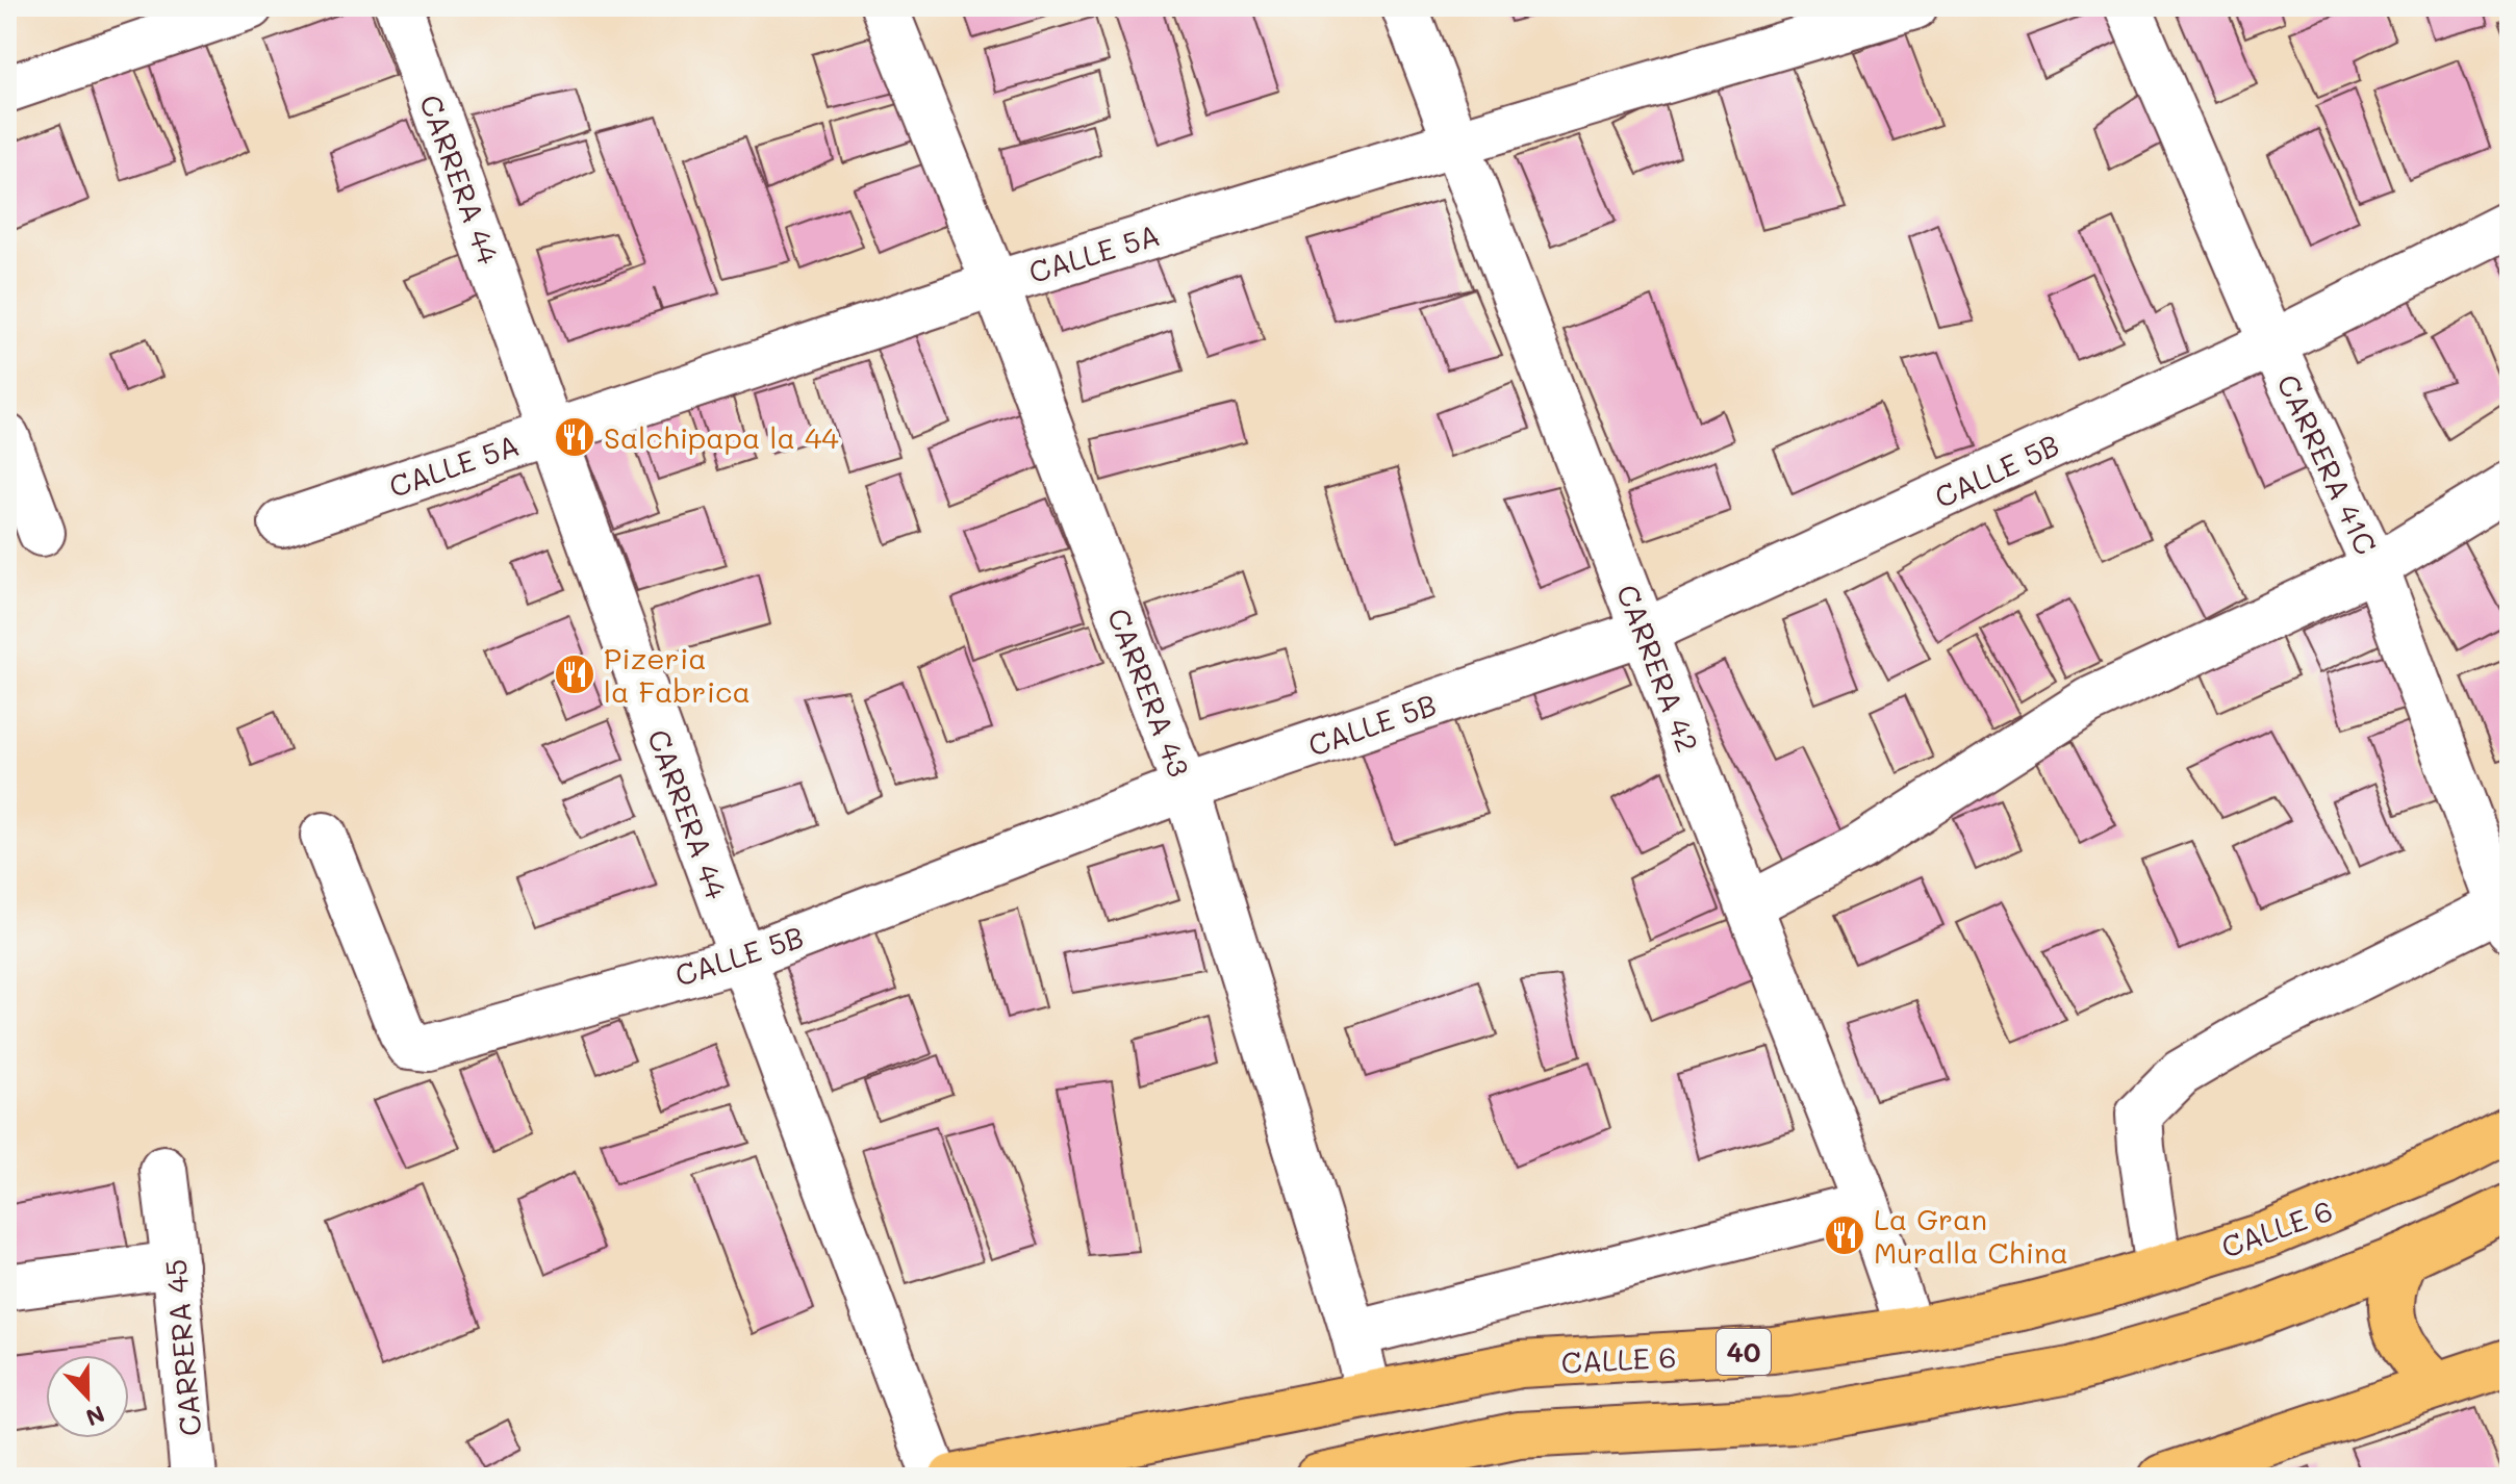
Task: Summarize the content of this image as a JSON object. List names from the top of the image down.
{
  "streets": {
    "main road": ["CALLE 6", "40"],
    "street": [
      "CARRERA 44",
      "CALLE 5A",
      "CARRERA 41C",
      "CALLE 5B",
      "CARRERA 42",
      "CARRERA 43",
      "CARRERA 45"
    ]
  },
  "crossings": [
    ["CARRERA 44", "CALLE 5A"],
    ["CARRERA 44", "CALLE 5B"],
    ["CALLE 5A", "CARRERA 42"],
    ["CALLE 5A", "CARRERA 43"],
    ["CARRERA 41C", "CALLE 5B"],
    ["CALLE 5B", "CARRERA 42"],
    ["CALLE 5B", "CARRERA 43"],
    ["CARRERA 42", "CALLE 6"],
    ["CARRERA 43", "CALLE 6"]
  ],
  "places": {
    "restaurant": ["Salchipapa la 44", "Pizeria la Fabrica", "La Gran Muralla China"]
  },
  "north": "bottom"
}
